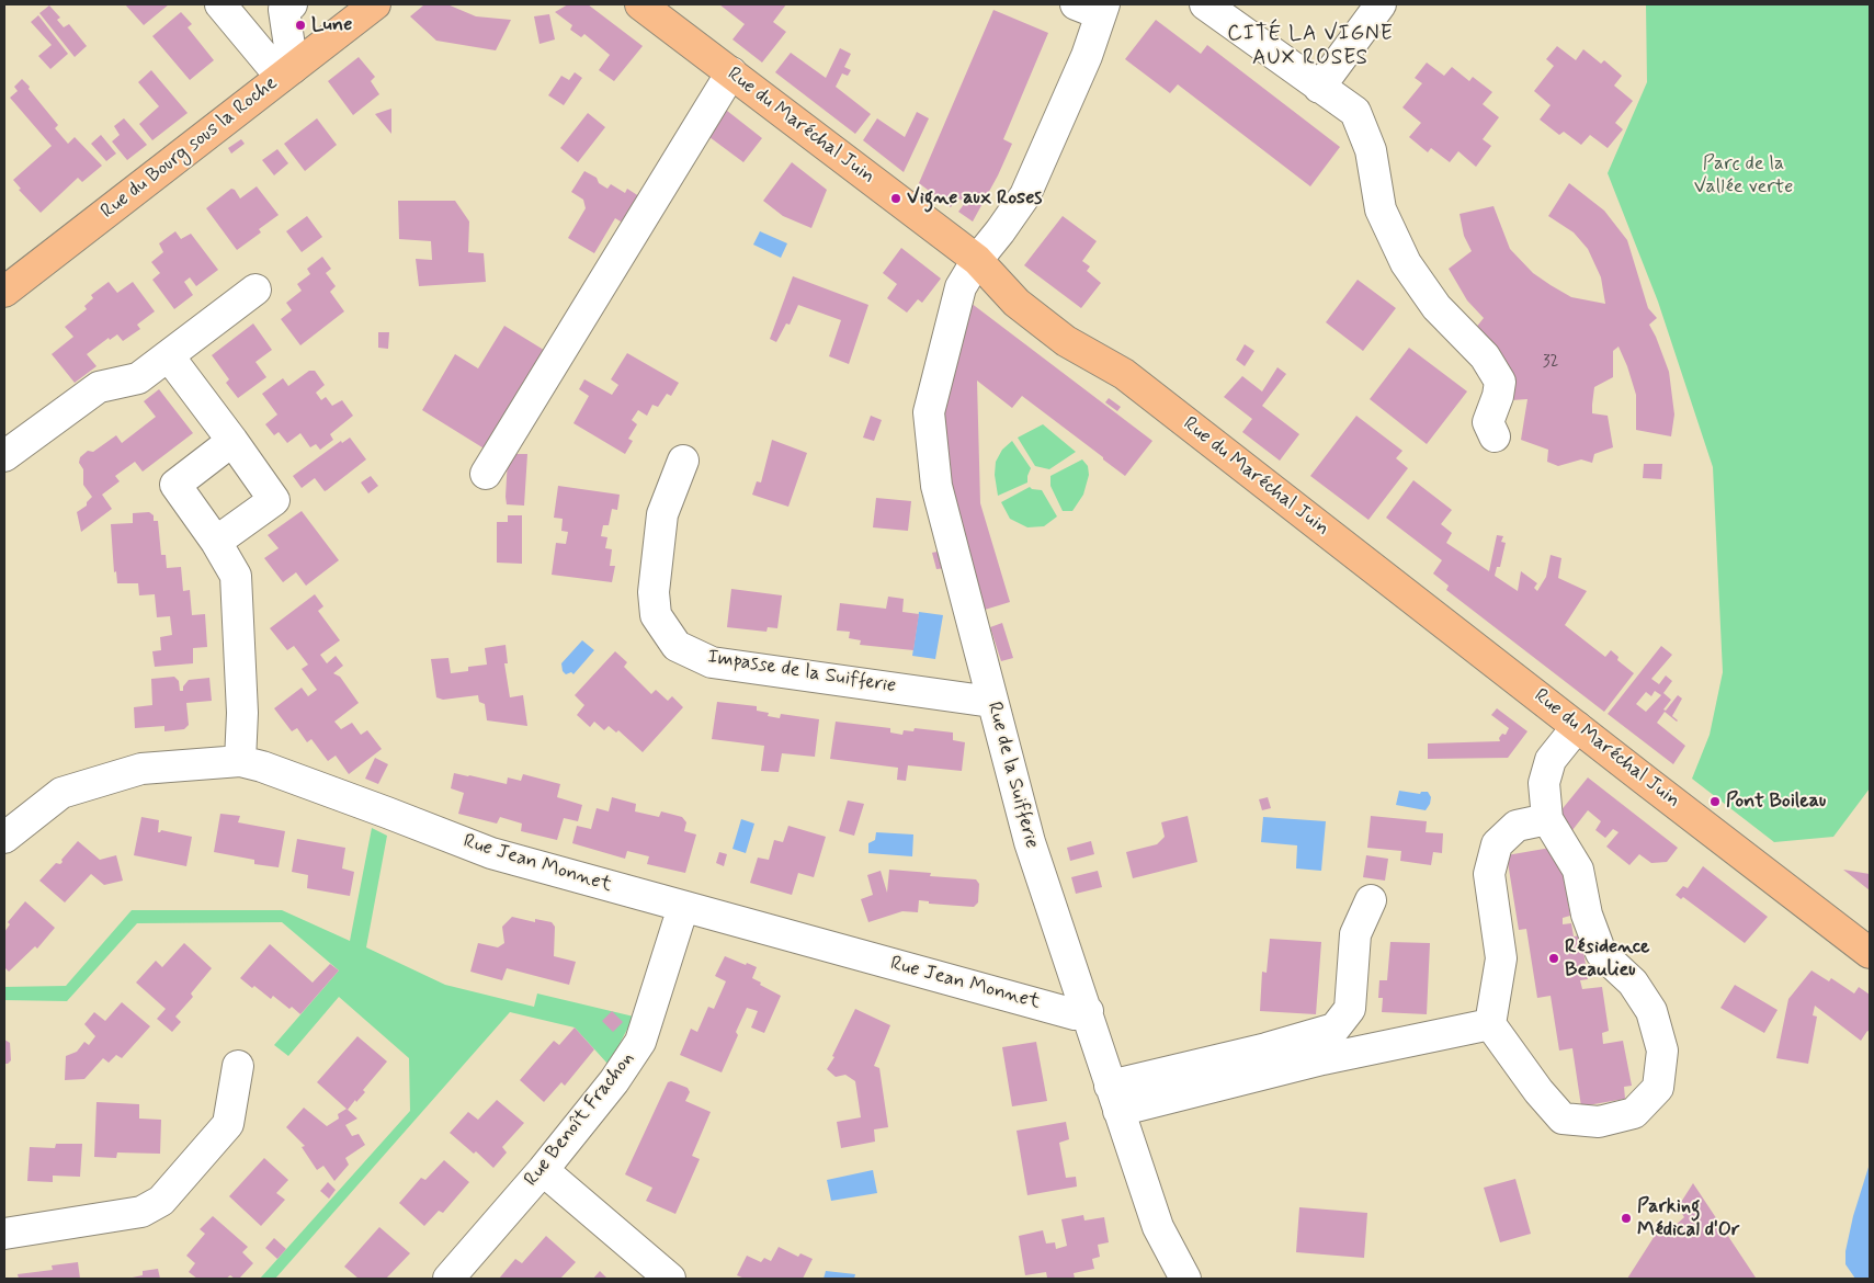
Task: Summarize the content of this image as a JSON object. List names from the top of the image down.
{
  "streets": {
    "main road": ["Rue du Maréchal Juin", "Rue du Bourg sous la Roche"],
    "street": [
      "Impasse de la Suifferie",
      "Rue de la Suifferie",
      "Rue Jean Monnet",
      "Rue Benoît Frachon"
    ]
  },
  "crossings": [
    ["Rue du Maréchal Juin", "Rue de la Suifferie"],
    ["Impasse de la Suifferie", "Rue de la Suifferie"],
    ["Rue de la Suifferie", "Rue Jean Monnet"],
    ["Rue Jean Monnet", "Rue Benoît Frachon"]
  ],
  "districts": ["CITÉ LA VIGNE AUX ROSES"],
  "parks": ["Parc de la Vallée verte"],
  "places": [
    "Lune",
    "Vigne aux Roses",
    "Pont Boileau",
    "Résidence Beaulieu",
    "Parking Médical d'Or"
  ],
  "house_numbers": ["32"]
}
